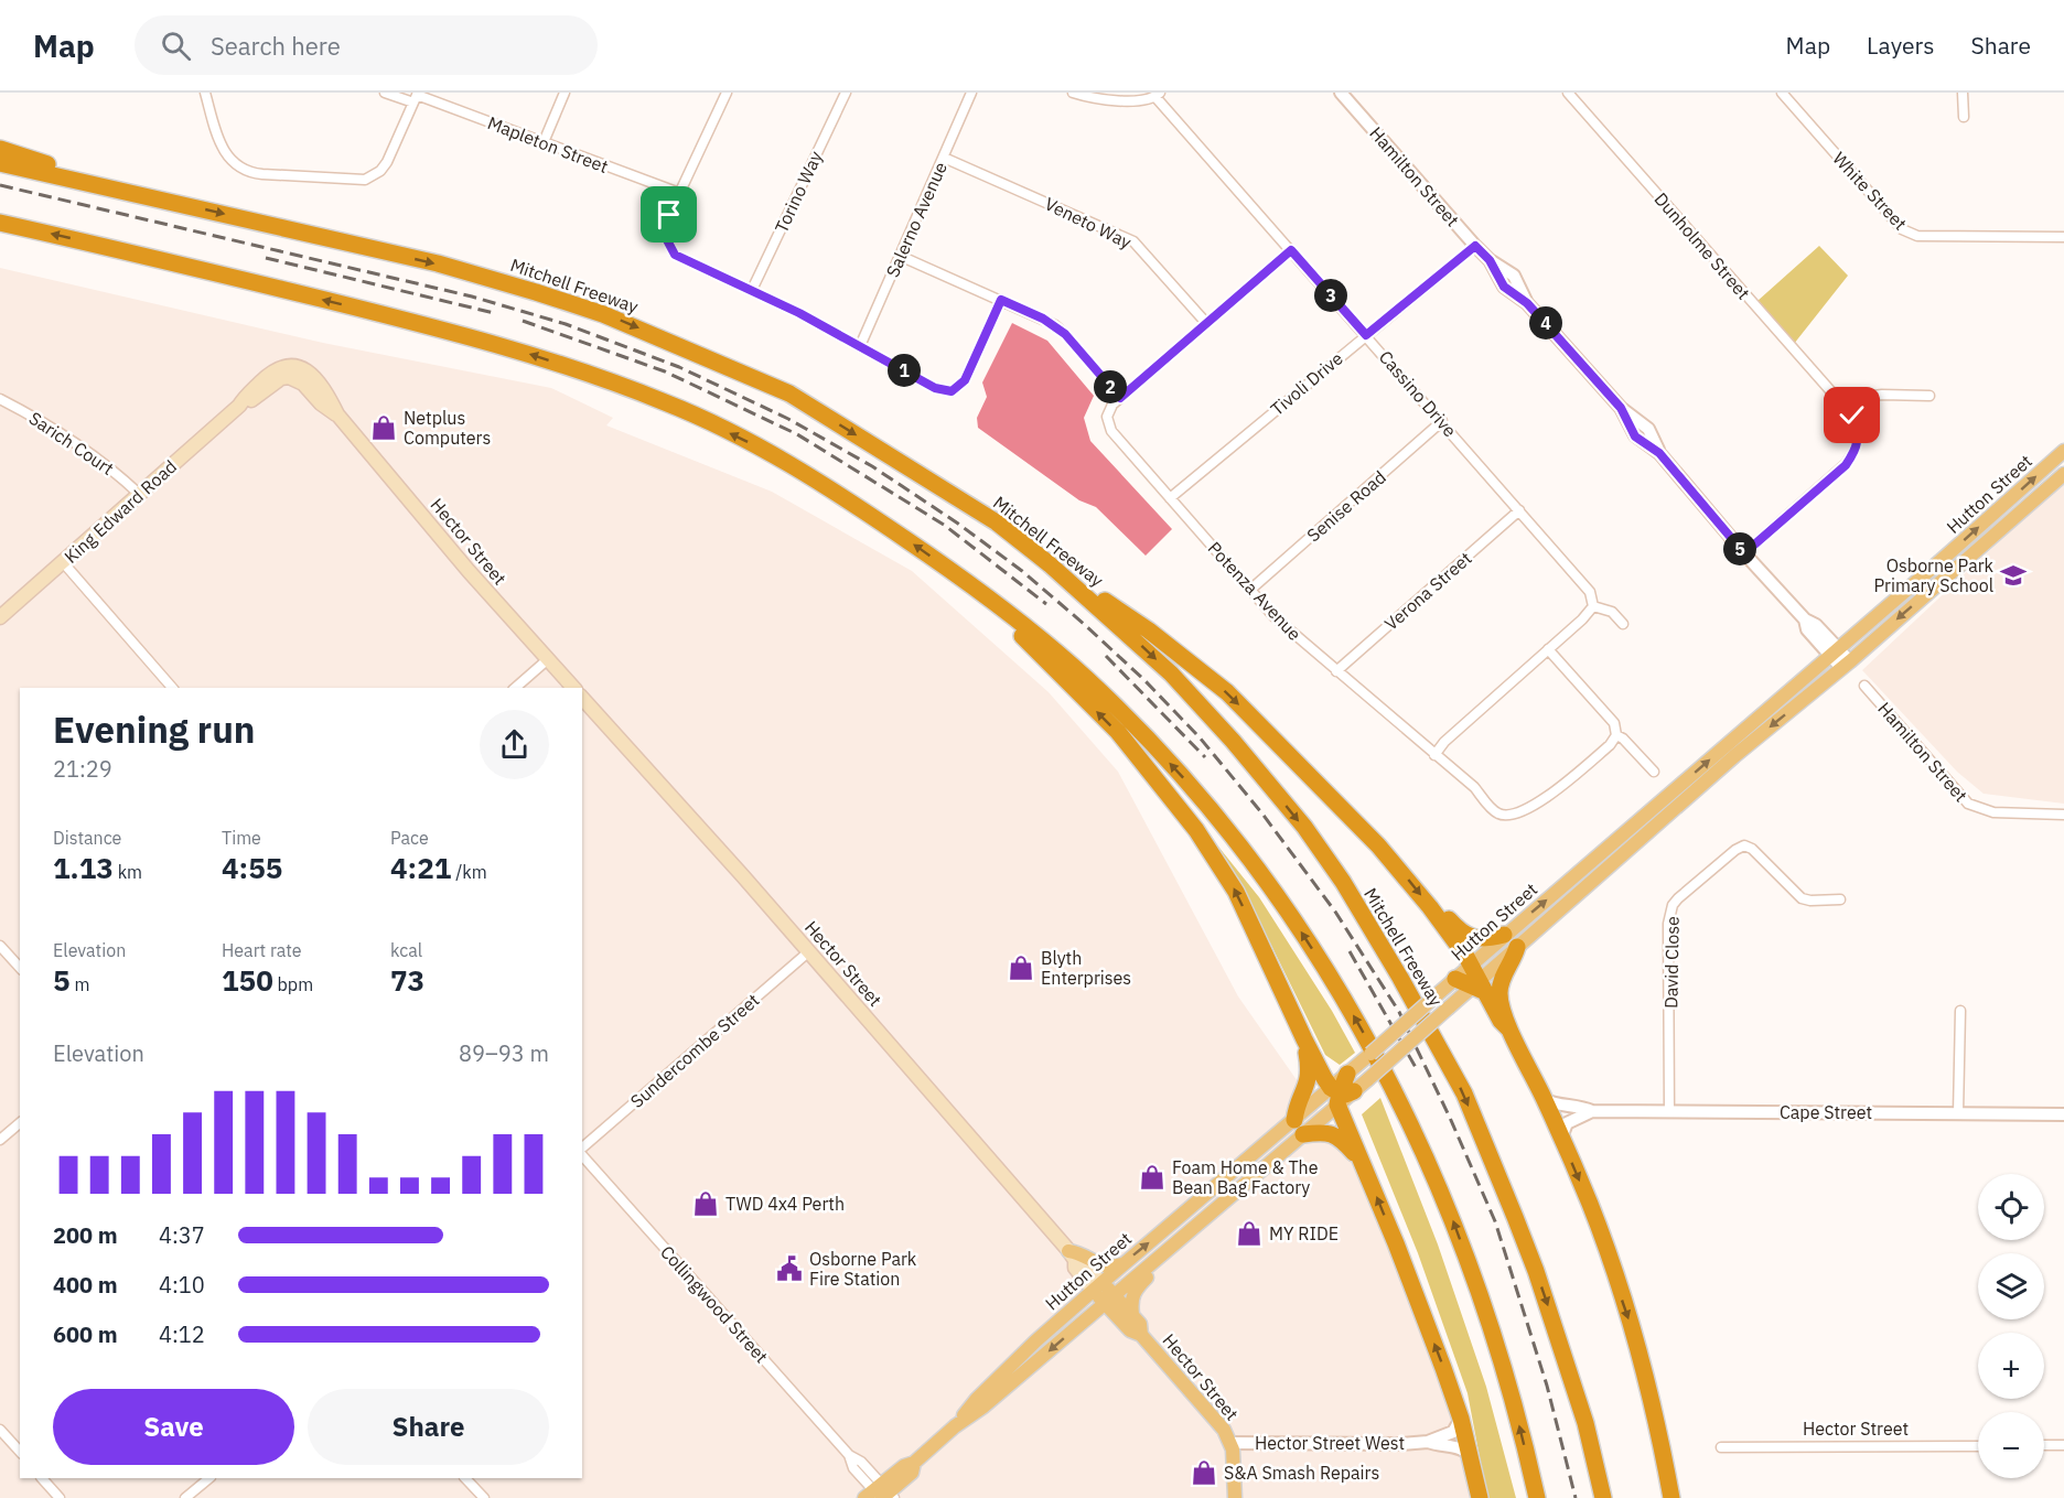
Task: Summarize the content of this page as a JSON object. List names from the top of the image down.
{
  "streets": {
    "highway": ["Mitchell Freeway"],
    "main road": ["Hutton Street", "King Edward Road", "Hector Street"],
    "street": [
      "Mapleton Street",
      "Hamilton Street",
      "White Street",
      "Torino Way",
      "Salerno Avenue",
      "Veneto Way",
      "Dunholme Street",
      "Tivoli Drive",
      "Cassino Drive",
      "Sarich Court",
      "Senise Road",
      "Potenza Avenue",
      "Verona Street",
      "David Close",
      "Sundercombe Street",
      "Cape Street",
      "Collingwood Street",
      "Hector Street West"
    ]
  },
  "crossings": [
    ["Hamilton Street", "Dunholme Street"],
    ["Hamilton Street", "Tivoli Drive"],
    ["Hamilton Street", "Hutton Street"],
    ["Salerno Avenue", "Veneto Way"],
    ["Veneto Way", "Potenza Avenue"],
    ["Tivoli Drive", "Cassino Drive"],
    ["Tivoli Drive", "Potenza Avenue"],
    ["Cassino Drive", "Senise Road"],
    ["Cassino Drive", "Potenza Avenue"],
    ["Cassino Drive", "Verona Street"],
    ["Sarich Court", "King Edward Road"],
    ["Hutton Street", "Hector Street"],
    ["Hutton Street", "Collingwood Street"],
    ["Senise Road", "Potenza Avenue"],
    ["King Edward Road", "Hector Street"],
    ["Hector Street", "Sundercombe Street"],
    ["Hector Street", "Hector Street West"],
    ["Potenza Avenue", "Verona Street"],
    ["David Close", "Cape Street"]
  ],
  "places": {
    "shop": [
      "Netplus Computers",
      "Blyth Enterprises",
      "Foam Home & The Bean Bag Factory",
      "TWD 4x4 Perth",
      "MY RIDE",
      "S&A Smash Repairs"
    ],
    "school or university": ["Osborne Park Primary School"],
    "public building": ["Osborne Park Fire Station"]
  },
  "page": {
    "header": "Map",
    "search": "Search here",
    "nav": ["Map", "Layers", "Share"],
    "pins": [
      "3",
      "4",
      "1",
      "2",
      "5"
    ],
    "heading": ["Evening run", "21:29"],
    "stats": [
      ["Distance", "1.13 km"],
      ["Time", "4:55"],
      ["Pace", "4:21 /km"],
      ["Elevation", "5 m"],
      ["Heart rate", "150 bpm"],
      ["kcal", "73"]
    ],
    "chart": ["Elevation", "89–93 m"],
    "map_buttons": ["+", "−"],
    "list": [
      {
        "name": "200 m",
        "note": "4:37"
      },
      {
        "name": "400 m",
        "note": "4:10"
      },
      {
        "name": "600 m",
        "note": "4:12"
      }
    ],
    "buttons": ["Save", "Share"]
  }
}
